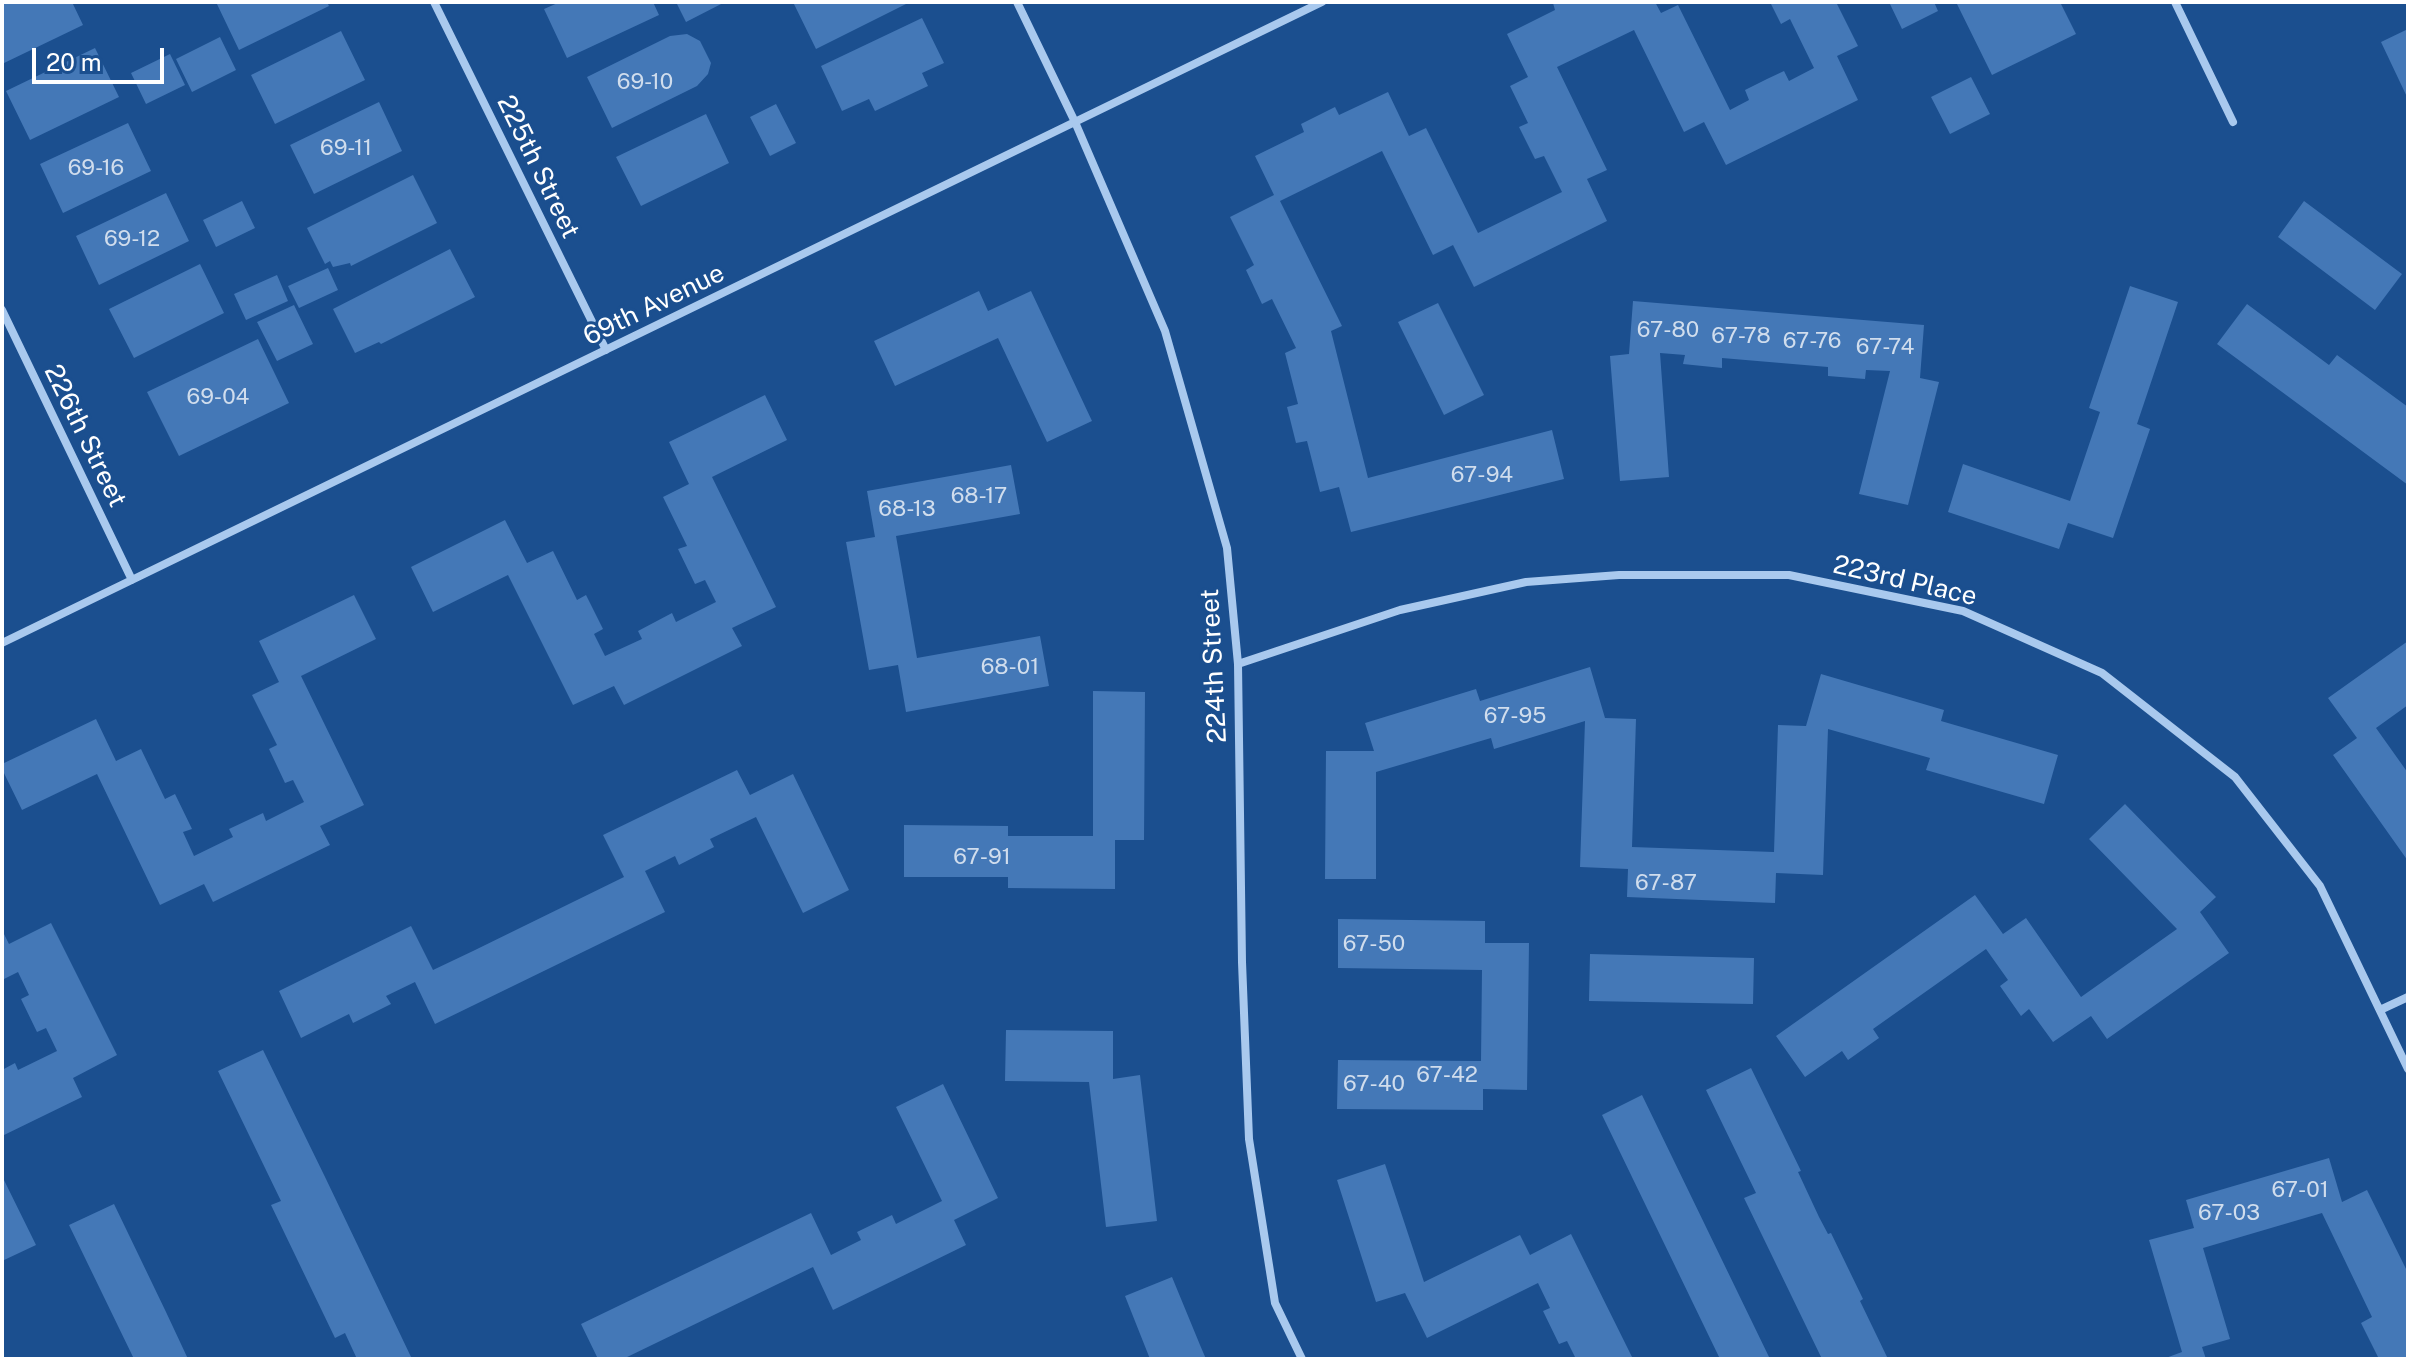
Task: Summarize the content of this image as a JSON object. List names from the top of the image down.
{
  "streets": {
    "street": [
      "225th Street",
      "69th Avenue",
      "226th Street",
      "223rd Place",
      "224th Street"
    ]
  },
  "crossings": [
    ["225th Street", "69th Avenue"],
    ["69th Avenue", "226th Street"],
    ["69th Avenue", "224th Street"],
    ["223rd Place", "224th Street"]
  ],
  "house_numbers": [
    "69-10",
    "69-11",
    "69-16",
    "69-12",
    "67-80",
    "67-78",
    "67-76",
    "67-74",
    "69-04",
    "67-94",
    "68-17",
    "68-13",
    "68-01",
    "67-95",
    "67-91",
    "67-87",
    "67-50",
    "67-42",
    "67-40",
    "67-01",
    "67-03"
  ],
  "scale_bar": "20 m"
}
